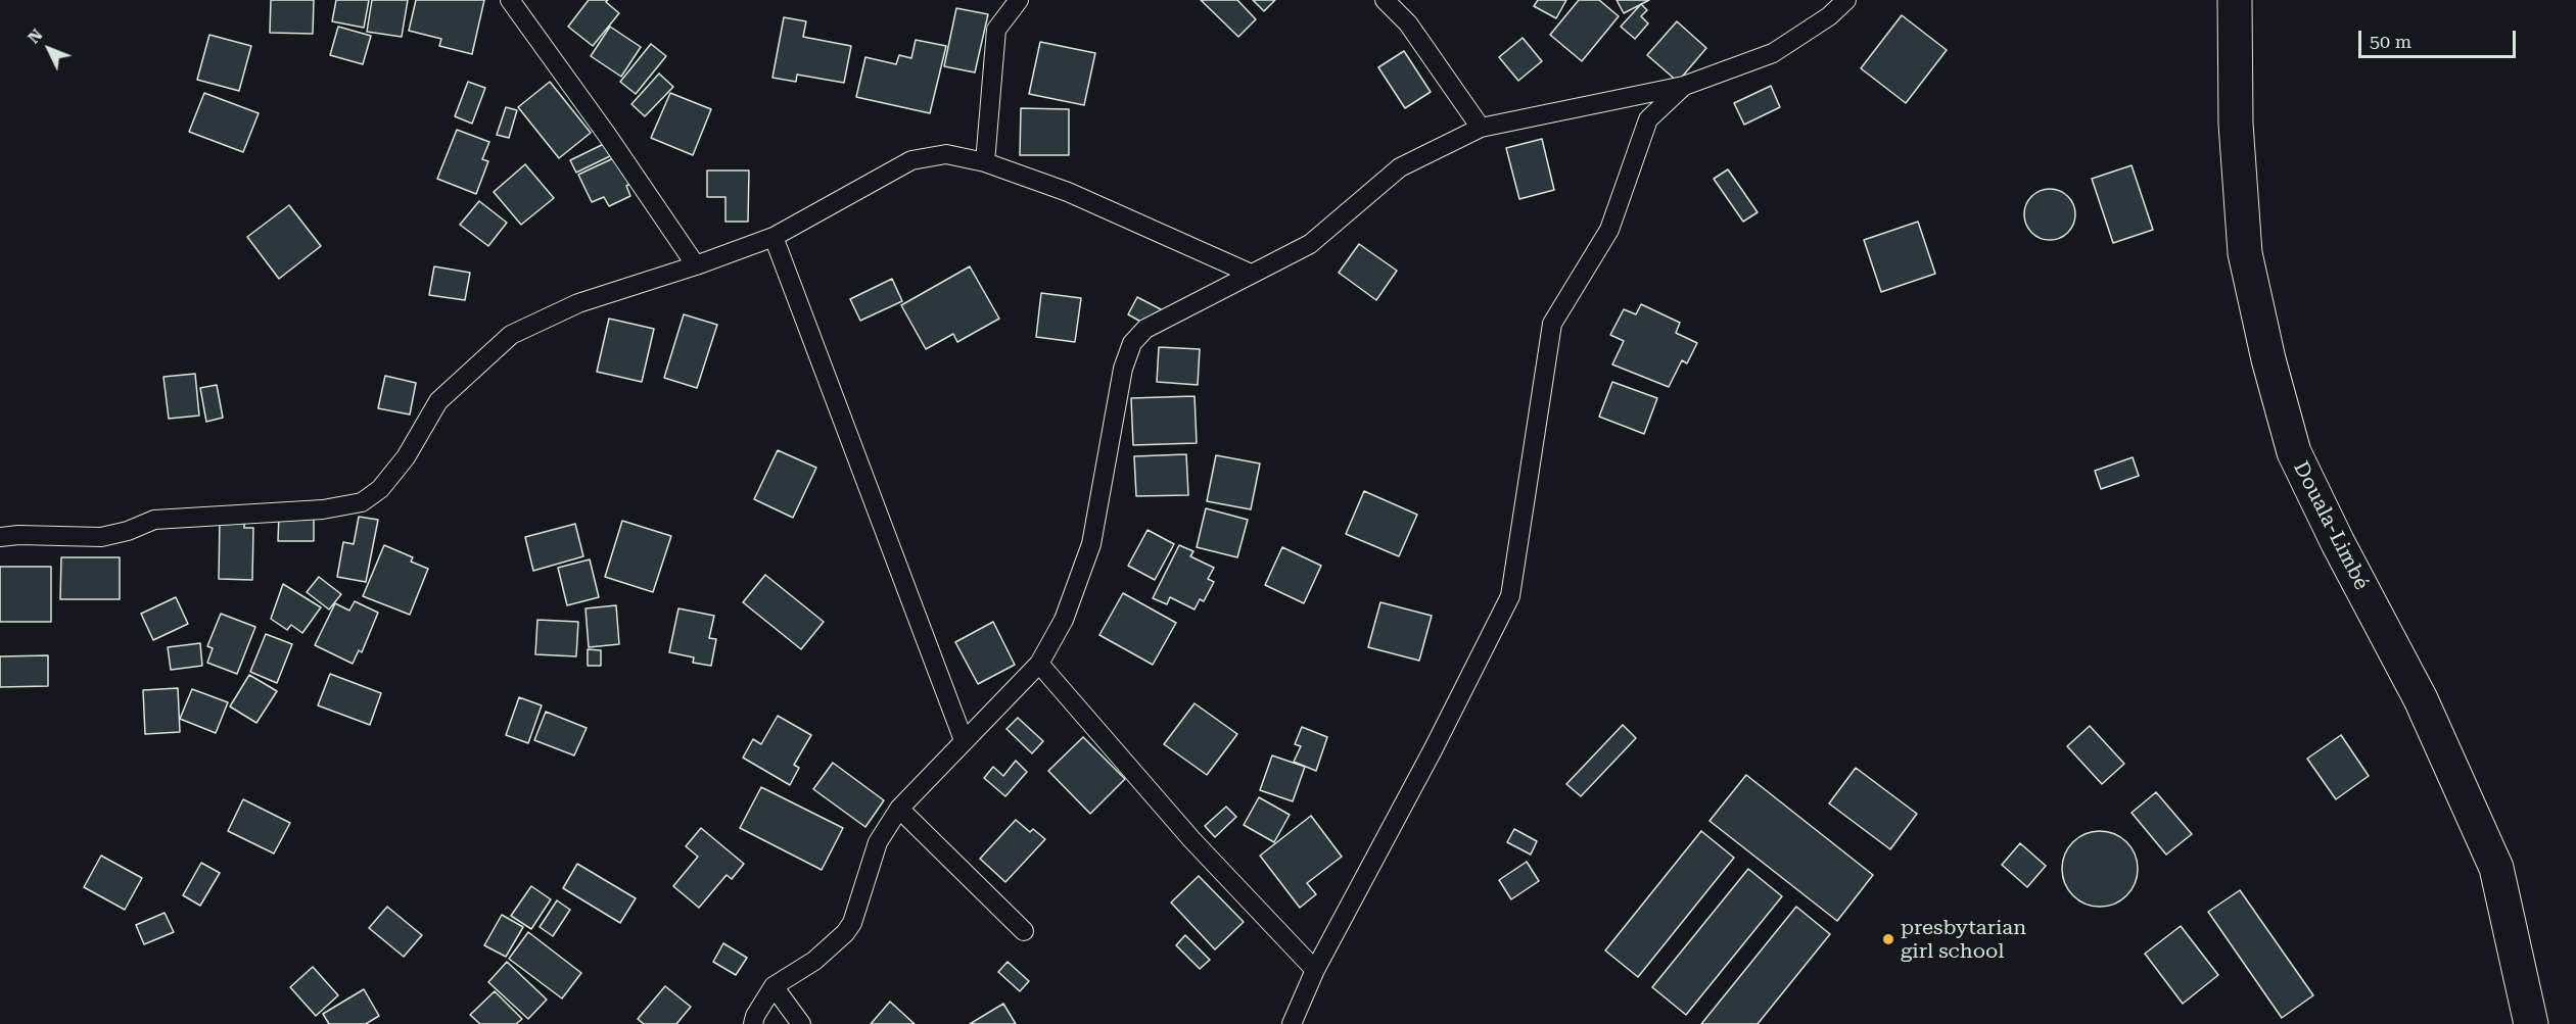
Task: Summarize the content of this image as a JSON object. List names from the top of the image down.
{
  "streets": {
    "highway": ["Douala-Limbé"]
  },
  "places": ["presbytarian girl school"],
  "scale_bar": "50 m",
  "north": "top left"
}
